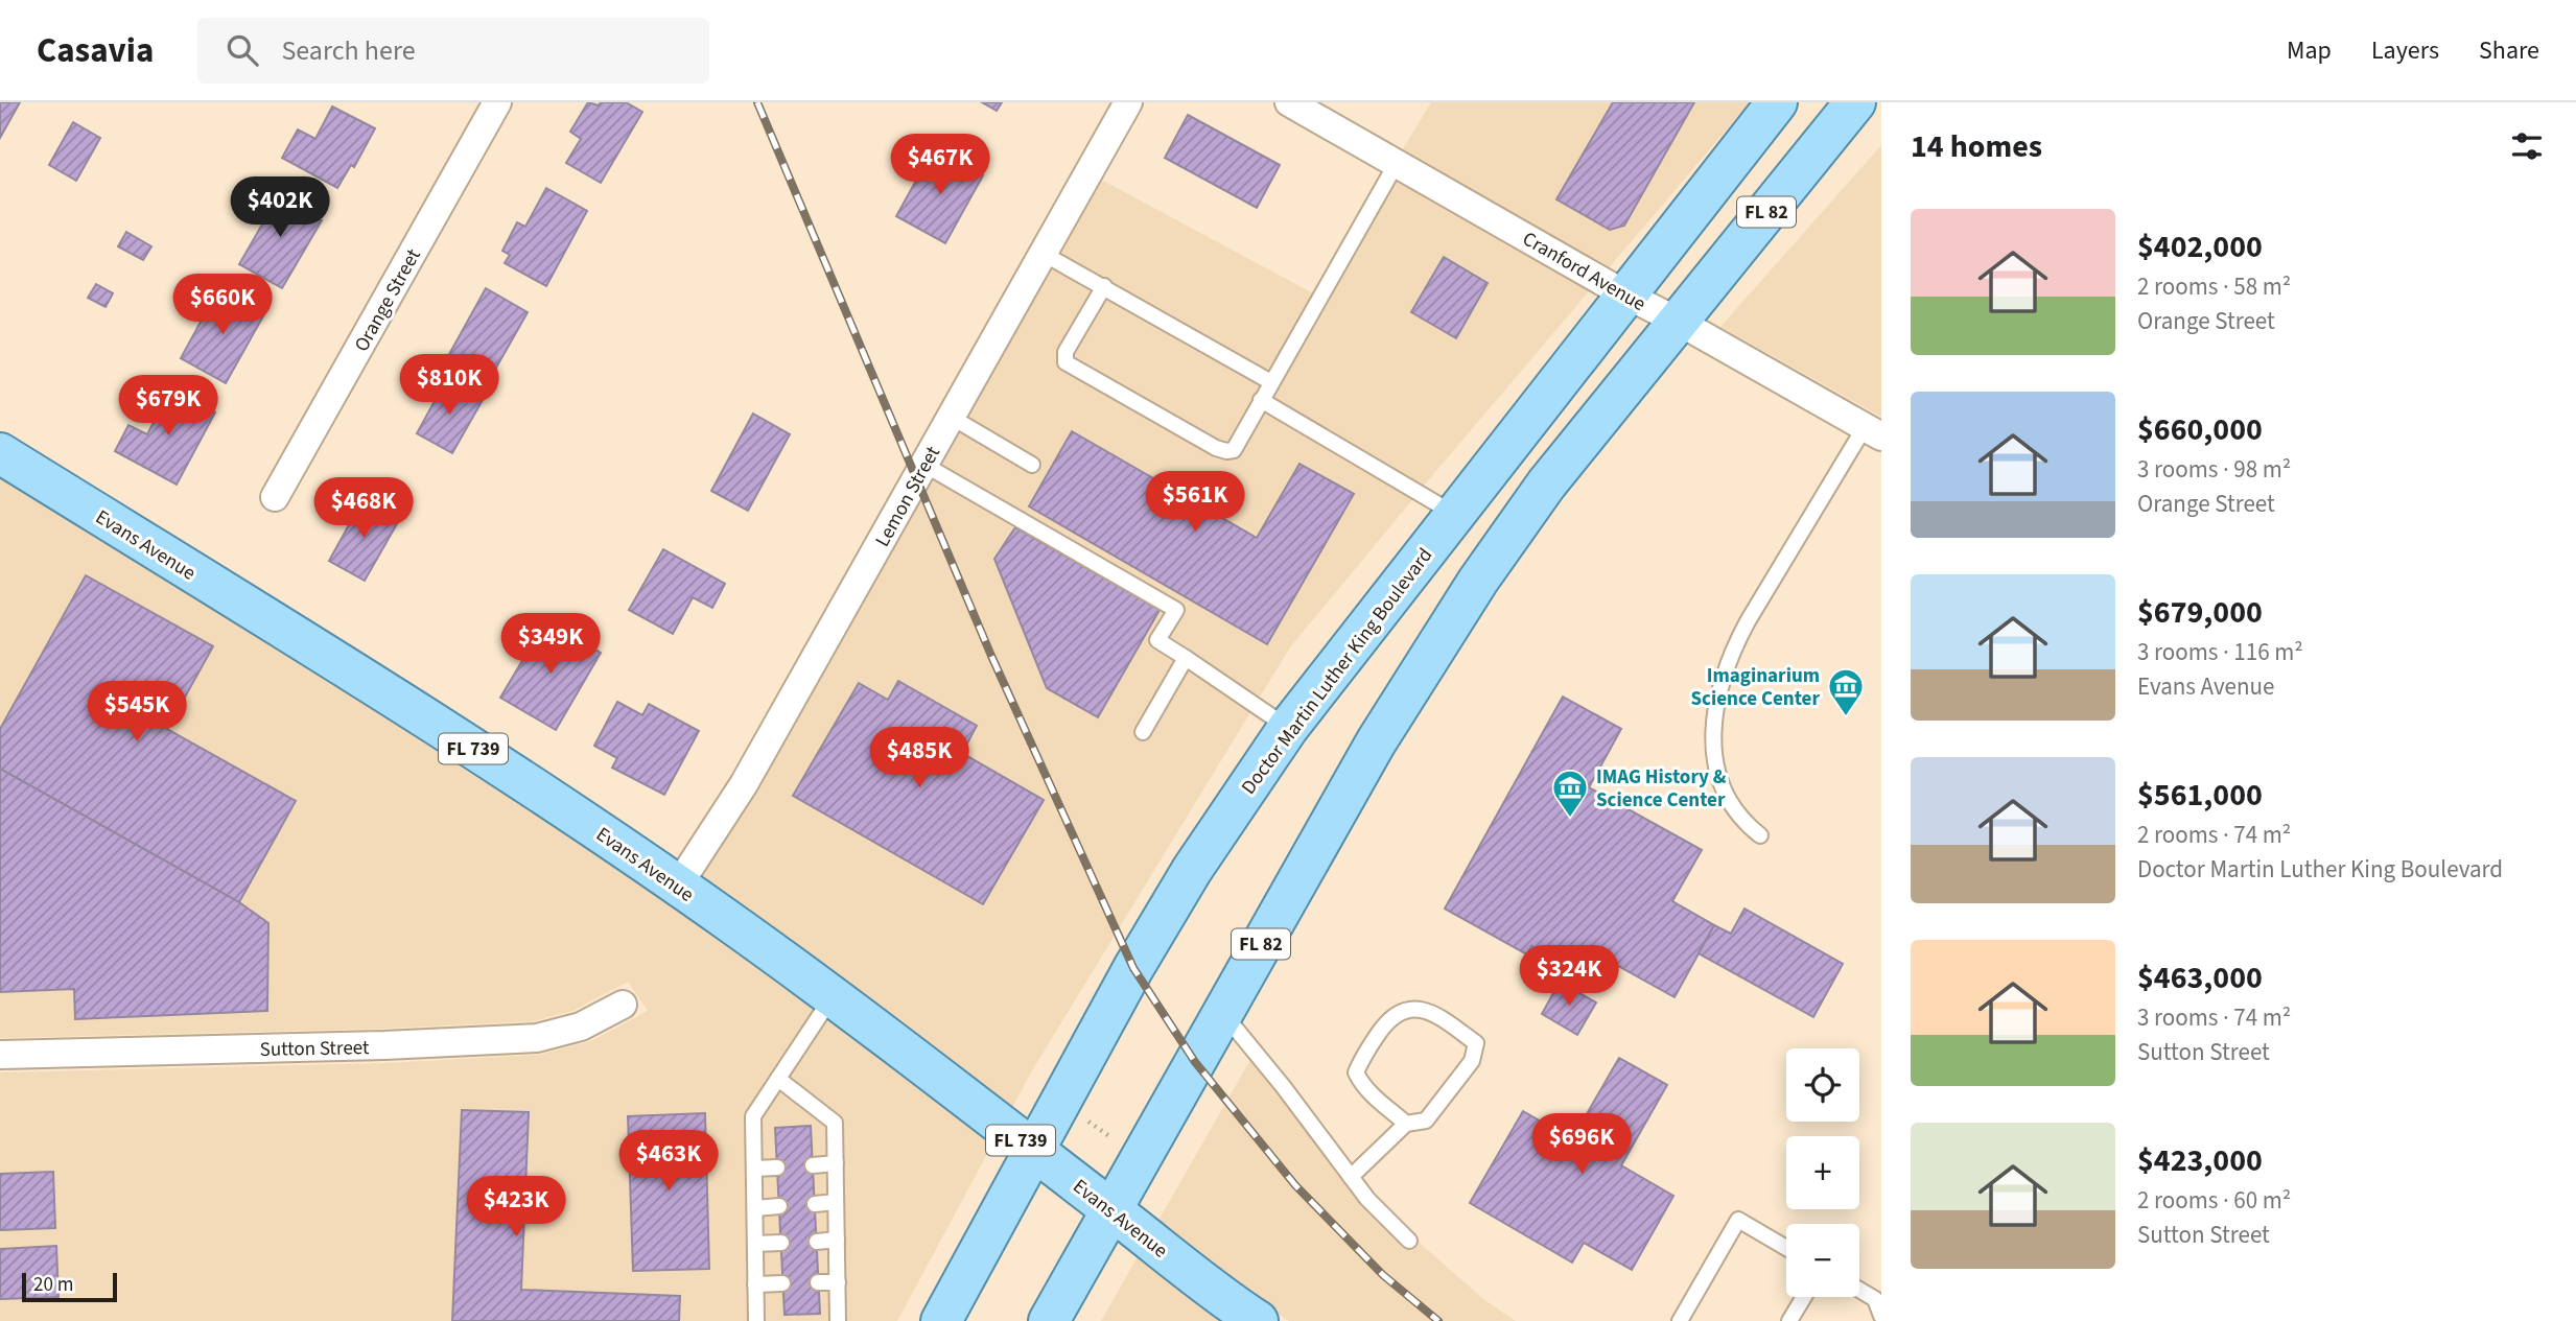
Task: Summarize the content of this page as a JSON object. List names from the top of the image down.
{
  "streets": {
    "main road": [
      "FL 82",
      "Evans Avenue",
      "Doctor Martin Luther King Boulevard",
      "FL 739"
    ],
    "street": [
      "Cranford Avenue",
      "Orange Street",
      "Lemon Street",
      "Sutton Street"
    ]
  },
  "crossings": [
    ["FL 82", "Cranford Avenue"],
    ["FL 82", "Evans Avenue"],
    ["Cranford Avenue", "Doctor Martin Luther King Boulevard"],
    ["Lemon Street", "Evans Avenue"],
    ["Evans Avenue", "Doctor Martin Luther King Boulevard"]
  ],
  "places": {
    "museum": ["Imaginarium Science Center", "IMAG History & Science Center"]
  },
  "scale_bar": "20 m",
  "page": {
    "header": "Casavia",
    "search": "Search here",
    "nav": ["Map", "Layers", "Share"],
    "heading": "14 homes",
    "price": [
      "$467K",
      "$402K",
      "$660K",
      "$810K",
      "$679K",
      "$561K",
      "$468K",
      "$349K",
      "$545K",
      "$485K",
      "$324K",
      "$696K",
      "$463K",
      "$423K"
    ],
    "list": [
      {
        "name": "$402,000",
        "note": "2 rooms · 58 m² · Orange Street"
      },
      {
        "name": "$660,000",
        "note": "3 rooms · 98 m² · Orange Street"
      },
      {
        "name": "$679,000",
        "note": "3 rooms · 116 m² · Evans Avenue"
      },
      {
        "name": "$561,000",
        "note": "2 rooms · 74 m² · Doctor Martin Luther King Boulevard"
      },
      {
        "name": "$463,000",
        "note": "3 rooms · 74 m² · Sutton Street"
      },
      {
        "name": "$423,000",
        "note": "2 rooms · 60 m² · Sutton Street"
      }
    ],
    "map_buttons": ["+", "−"],
    "scale": "20 m"
  }
}
